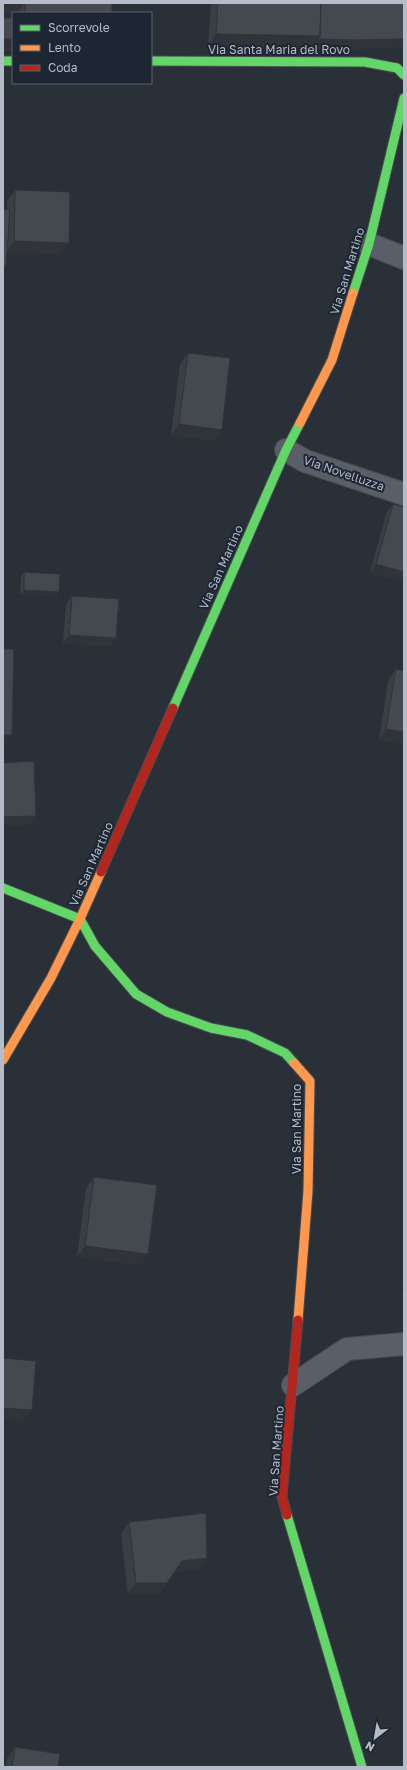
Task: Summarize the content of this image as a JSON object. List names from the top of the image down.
{
  "streets": {
    "street": ["Via Santa Maria del Rovo", "Via San Martino", "Via Novelluzza"]
  },
  "crossings": [
    ["Via San Martino", "Via Novelluzza"]
  ],
  "legend": ["Scorrevole", "Lento", "Coda"],
  "north": "bottom left"
}
